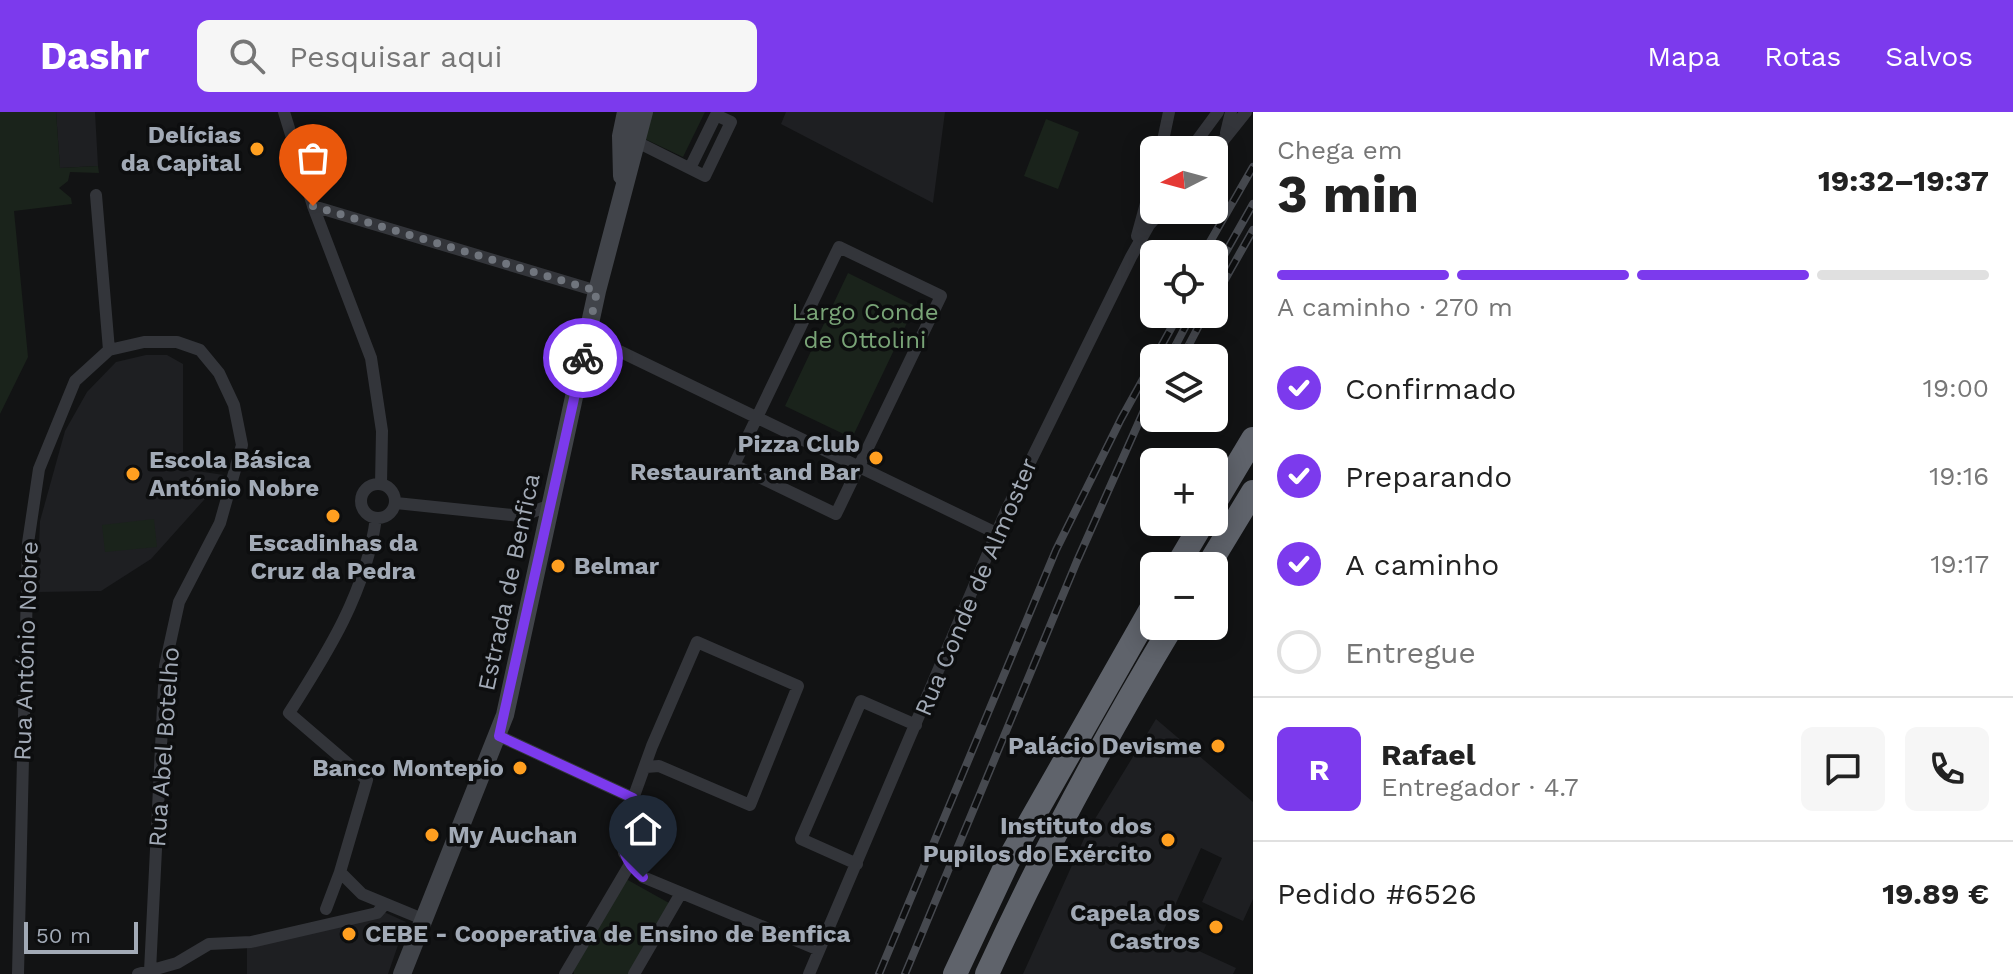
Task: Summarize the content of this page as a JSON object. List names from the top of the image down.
{
  "streets": {
    "street": [
      "Estrada de Benfica",
      "Rua Conde de Almoster",
      "Rua António Nobre",
      "Rua Abel Botelho"
    ]
  },
  "crossings": [
    ["Rua António Nobre", "Rua Abel Botelho"]
  ],
  "parks": ["Largo Conde de Ottolini"],
  "places": [
    "Delícias da Capital",
    "Pizza Club Restaurant and Bar",
    "Escola Básica António Nobre",
    "Escadinhas da Cruz da Pedra",
    "Belmar",
    "Palácio Devisme",
    "Banco Montepio",
    "My Auchan",
    "Instituto dos Pupilos do Exército",
    "Capela dos Castros",
    "CEBE - Cooperativa de Ensino de Benfica"
  ],
  "scale_bar": "50 m",
  "north": "left",
  "page": {
    "header": "Dashr",
    "search": "Pesquisar aqui",
    "nav": ["Mapa", "Rotas", "Salvos"],
    "heading": ["3 min", "Chega em", "19:32–19:37"],
    "panel": [
      "Rafael",
      "Entregador · 4.7",
      "Pedido #6526",
      "19.89 €"
    ],
    "map_buttons": ["+", "−"],
    "bar": "A caminho · 270 m",
    "list": [
      ["Confirmado", "19:00"],
      ["Preparando", "19:16"],
      ["A caminho", "19:17"],
      "Entregue"
    ],
    "round": "R",
    "scale": "50 m"
  }
}
